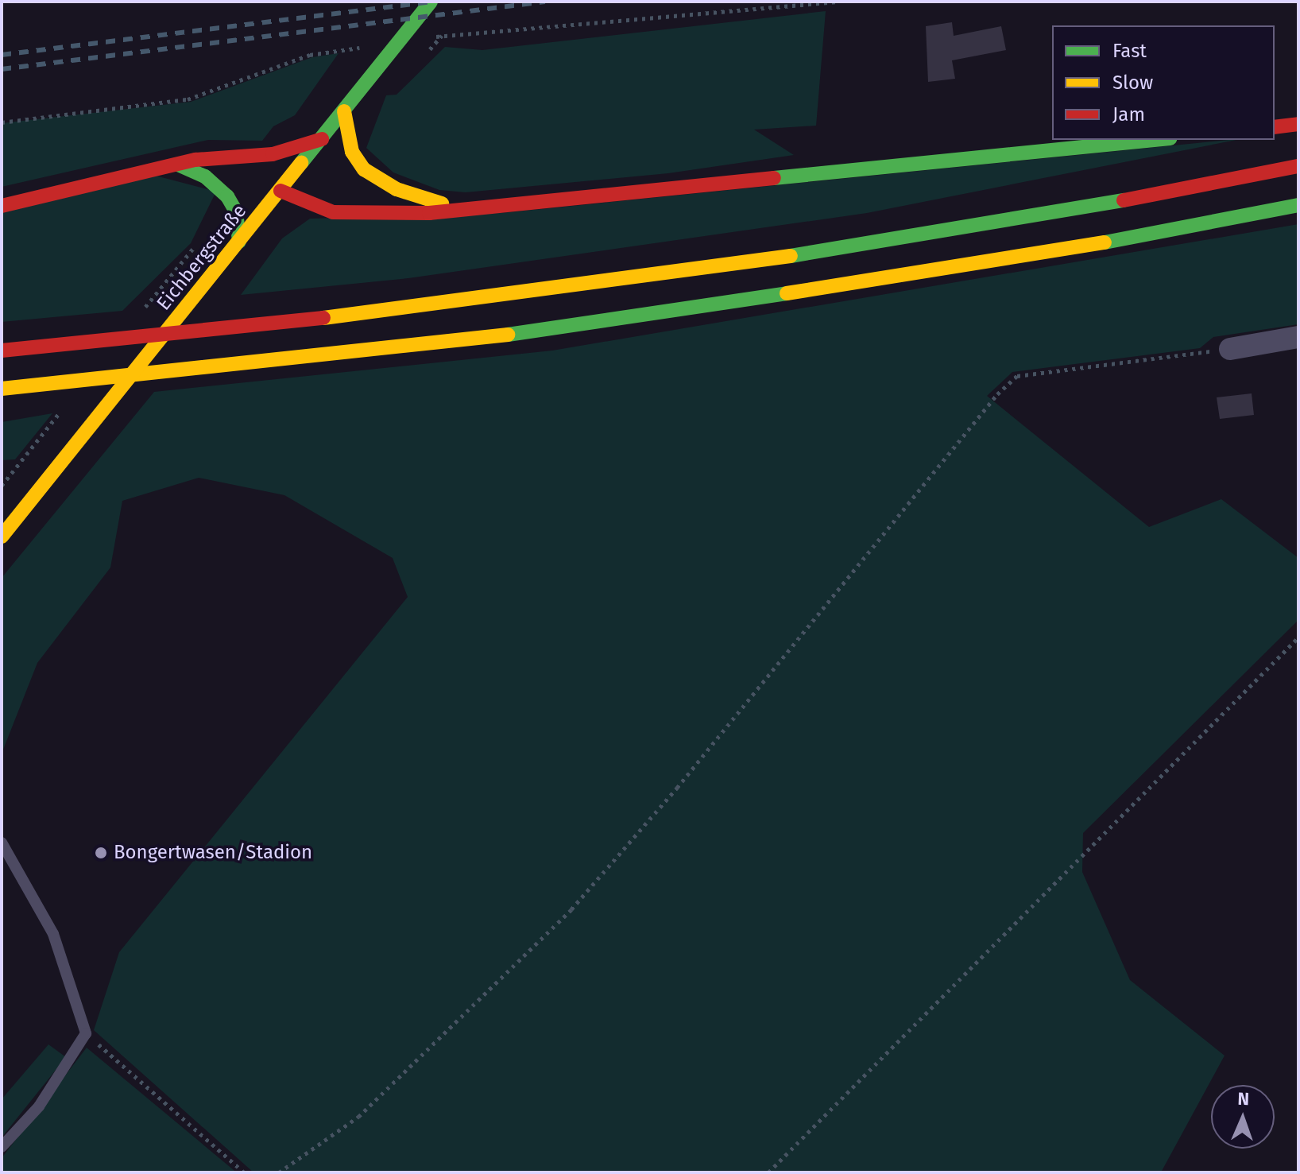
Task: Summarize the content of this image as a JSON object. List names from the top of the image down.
{
  "streets": {
    "main road": ["Eichbergstraße"]
  },
  "places": ["Bongertwasen/Stadion"],
  "legend": ["Fast", "Slow", "Jam"],
  "north": "top"
}
